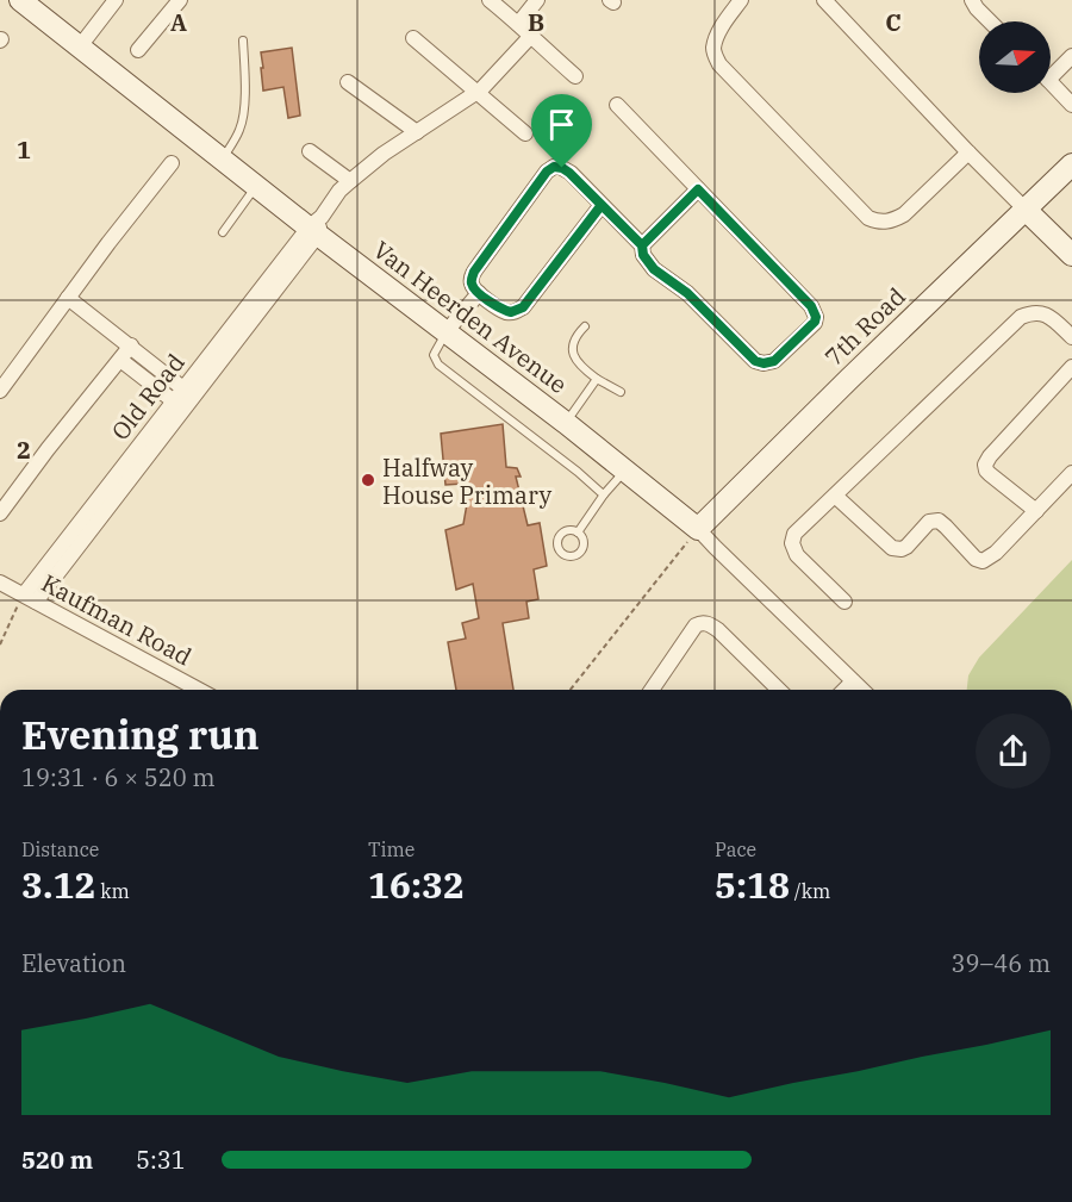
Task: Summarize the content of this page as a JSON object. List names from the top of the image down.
{
  "streets": {
    "street": [
      "Van Heerden Avenue",
      "7th Road",
      "Old Road",
      "Kaufman Road"
    ]
  },
  "crossings": [
    ["Van Heerden Avenue", "7th Road"],
    ["Van Heerden Avenue", "Old Road"],
    ["Old Road", "Kaufman Road"]
  ],
  "places": ["Halfway House Primary"],
  "north": "right",
  "page": {
    "heading": ["Evening run", "19:31 · 6 × 520 m"],
    "stats": [
      ["Distance", "3.12 km"],
      ["Time", "16:32"],
      ["Pace", "5:18 /km"]
    ],
    "chart": ["Elevation", "39–46 m"],
    "list": [
      {
        "name": "520 m",
        "note": "5:31"
      }
    ]
  },
  "grid": {
    "columns": ["A", "B", "C"],
    "rows": ["1", "2"]
  }
}
